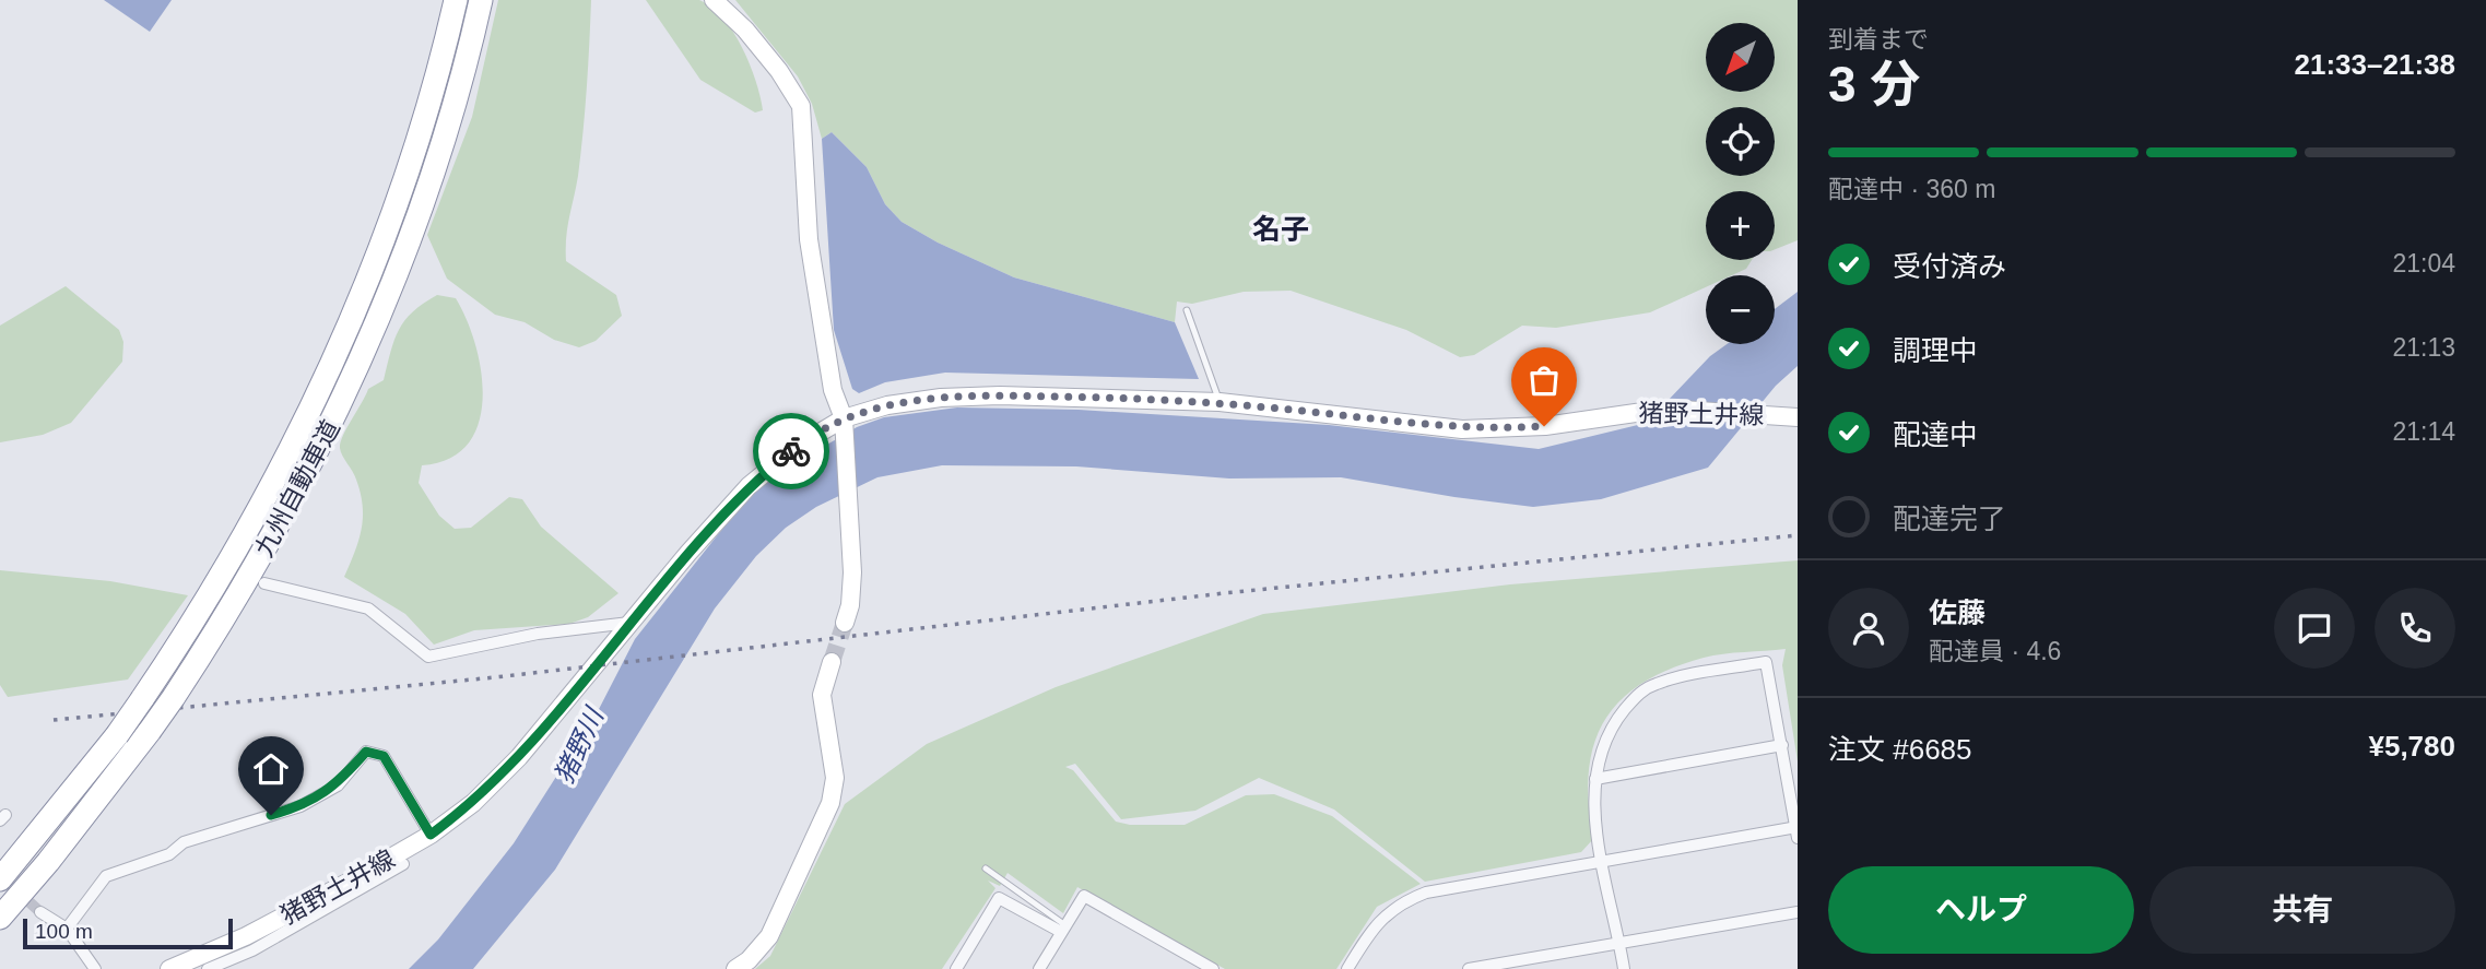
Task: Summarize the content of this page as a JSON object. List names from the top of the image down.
{
  "streets": {
    "highway": ["九州自動車道"],
    "main road": ["猪野土井線"]
  },
  "districts": ["名子"],
  "water": ["猪野川"],
  "scale_bar": "100 m",
  "north": "bottom left",
  "page": {
    "heading": ["3 分", "到着まで", "21:33–21:38"],
    "panel": [
      "佐藤",
      "配達員 · 4.6",
      "注文 #6685",
      "¥5,780"
    ],
    "map_buttons": ["+", "−"],
    "bar": "配達中 · 360 m",
    "list": [
      ["受付済み", "21:04"],
      ["調理中", "21:13"],
      ["配達中", "21:14"],
      "配達完了"
    ],
    "buttons": ["ヘルプ", "共有"],
    "scale": "100 m"
  }
}
